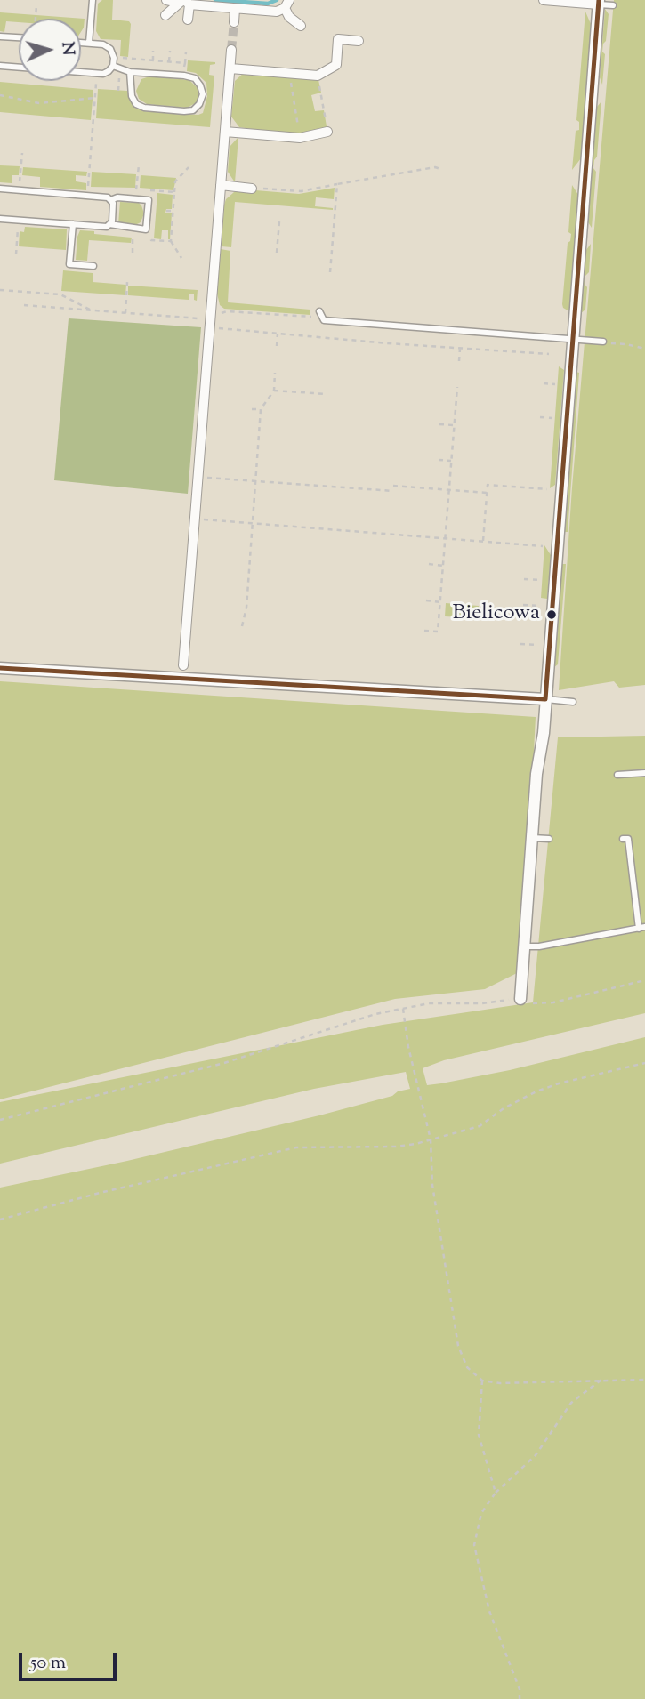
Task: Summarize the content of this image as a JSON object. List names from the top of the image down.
{
  "places": ["Bielicowa"],
  "scale_bar": "50 m",
  "north": "right"
}
